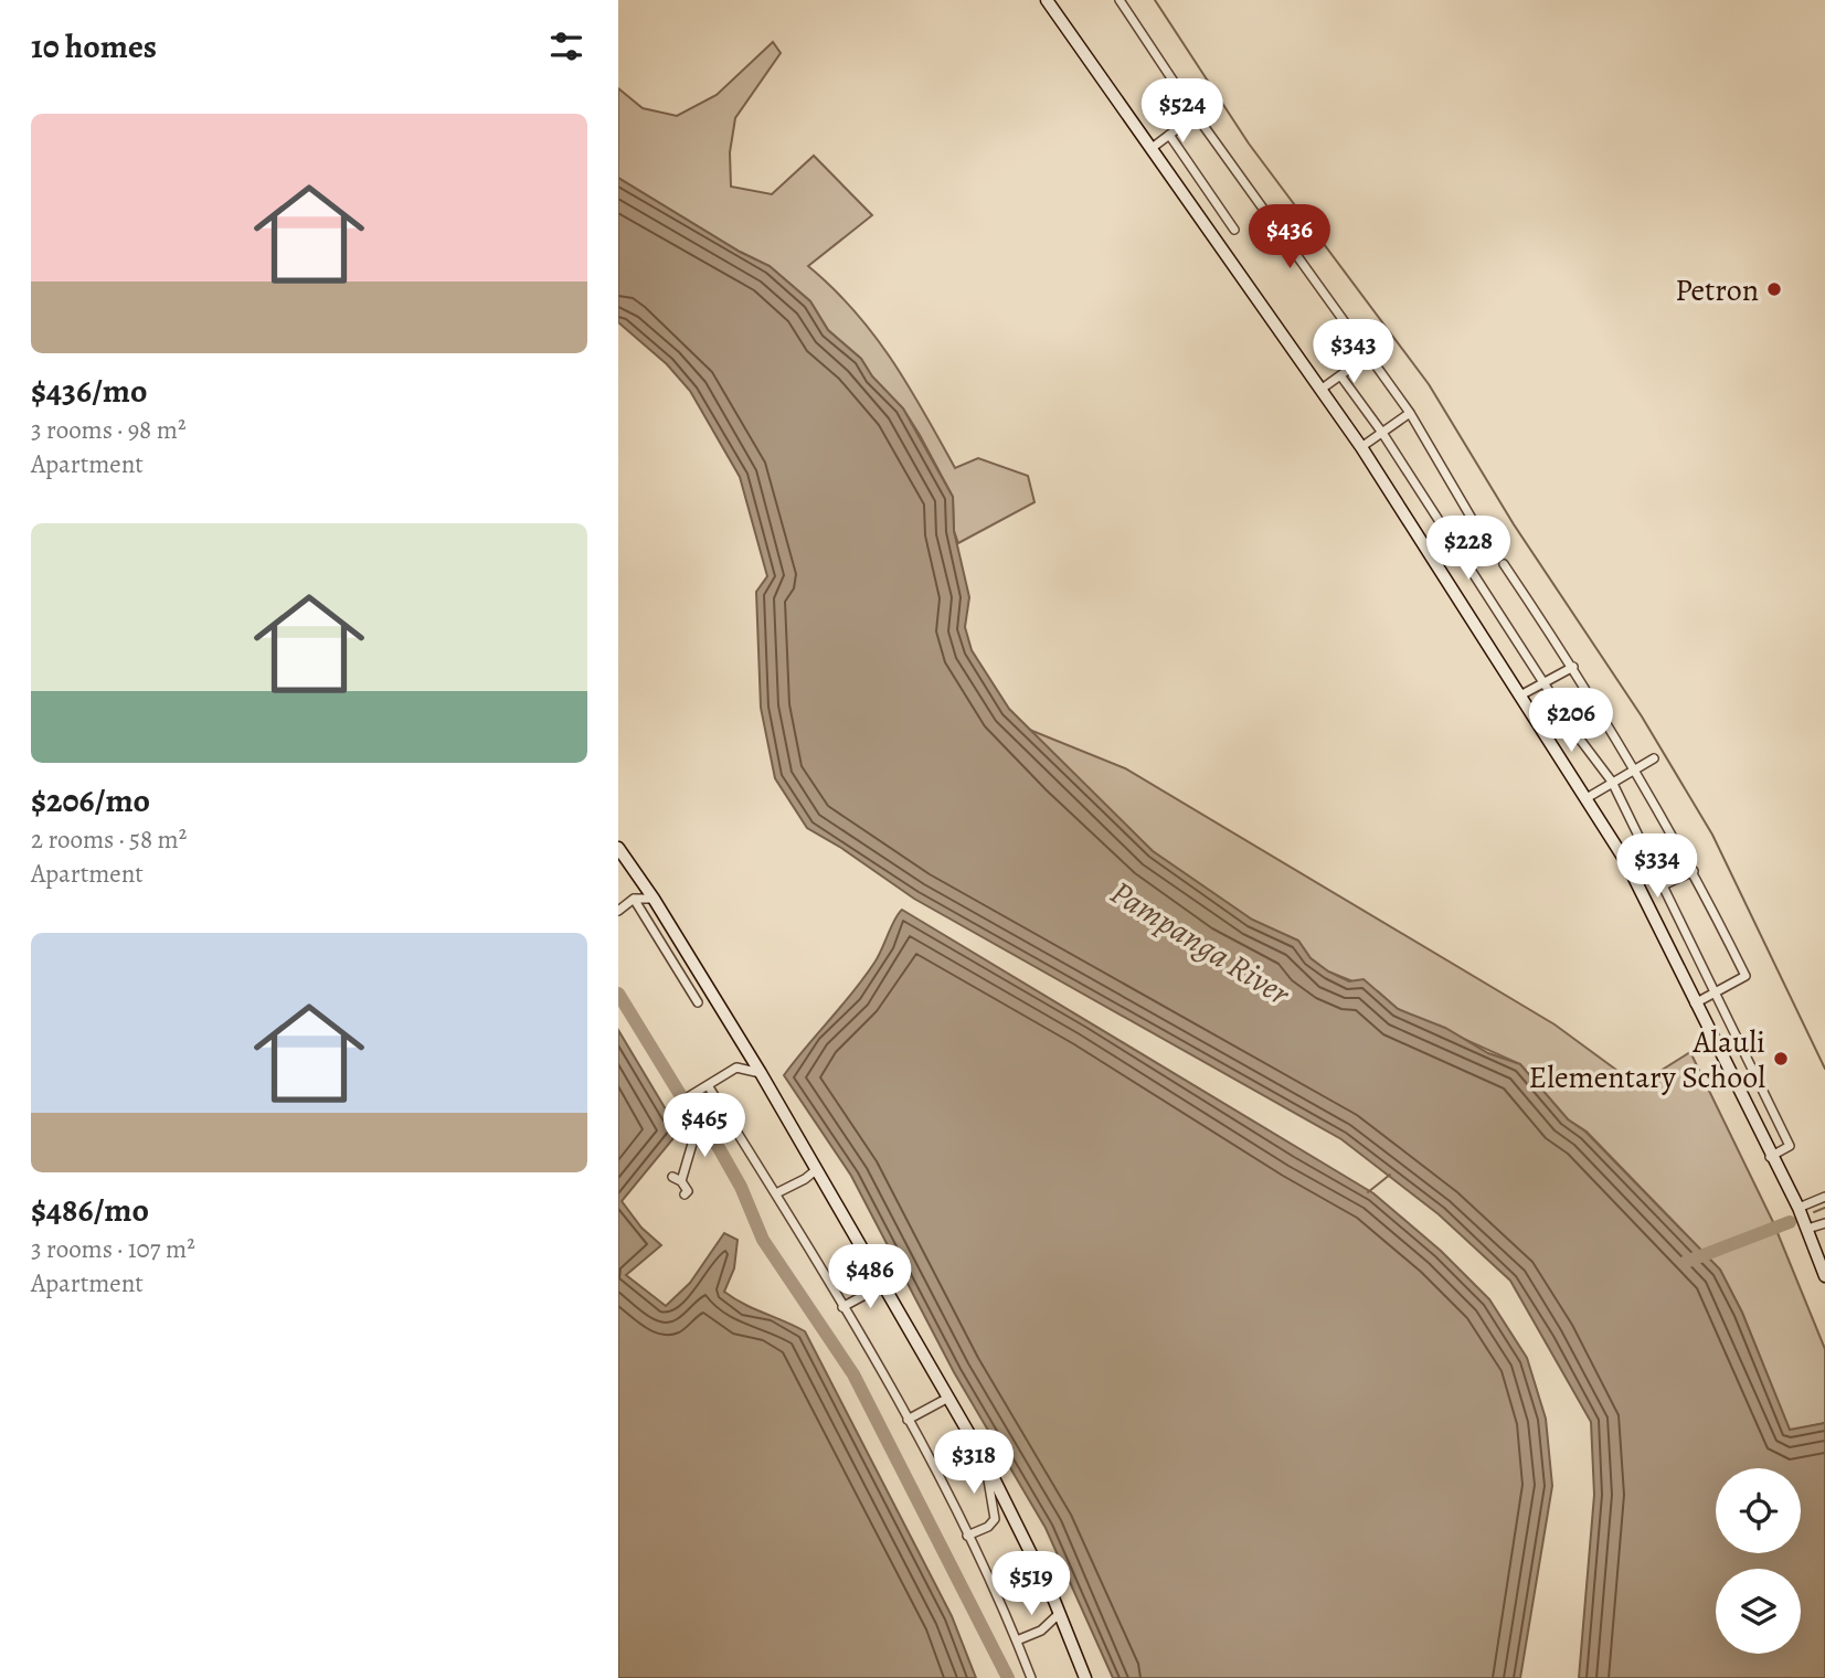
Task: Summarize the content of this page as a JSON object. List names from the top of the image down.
{
  "water": ["Pampanga River"],
  "places": ["Petron", "Alauli Elementary School"],
  "page": {
    "heading": "10 homes",
    "price": [
      "$524",
      "$436",
      "$343",
      "$228",
      "$206",
      "$334",
      "$465",
      "$486",
      "$318",
      "$519"
    ],
    "list": [
      {
        "name": "$436/mo",
        "note": "3 rooms · 98 m² · Apartment"
      },
      {
        "name": "$206/mo",
        "note": "2 rooms · 58 m² · Apartment"
      },
      {
        "name": "$486/mo",
        "note": "3 rooms · 107 m² · Apartment"
      }
    ]
  }
}
